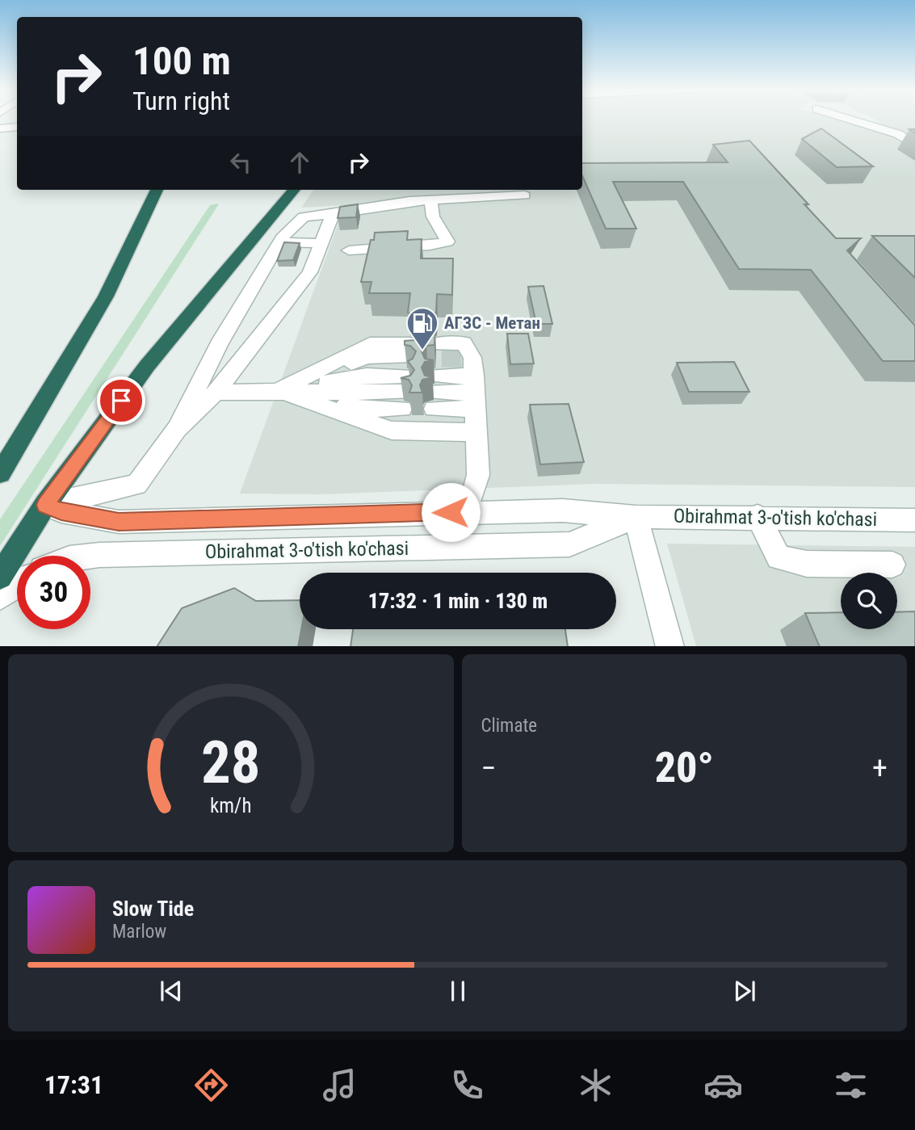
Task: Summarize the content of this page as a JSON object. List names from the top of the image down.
{
  "streets": {
    "street": ["Obirahmat 3-o'tish ko'chasi"]
  },
  "places": {
    "fuel station": ["АГЗС - Метан"]
  },
  "page": {
    "turn": ["100 m", "Turn right"],
    "limit": "30",
    "trip": "17:32 · 1 min · 130 m",
    "tile": "Climate",
    "heat": ["−", "20°", "+"],
    "song": ["Slow Tide", "Marlow"],
    "tabs": "17:31",
    "gauge": ["28", "km/h"]
  }
}
